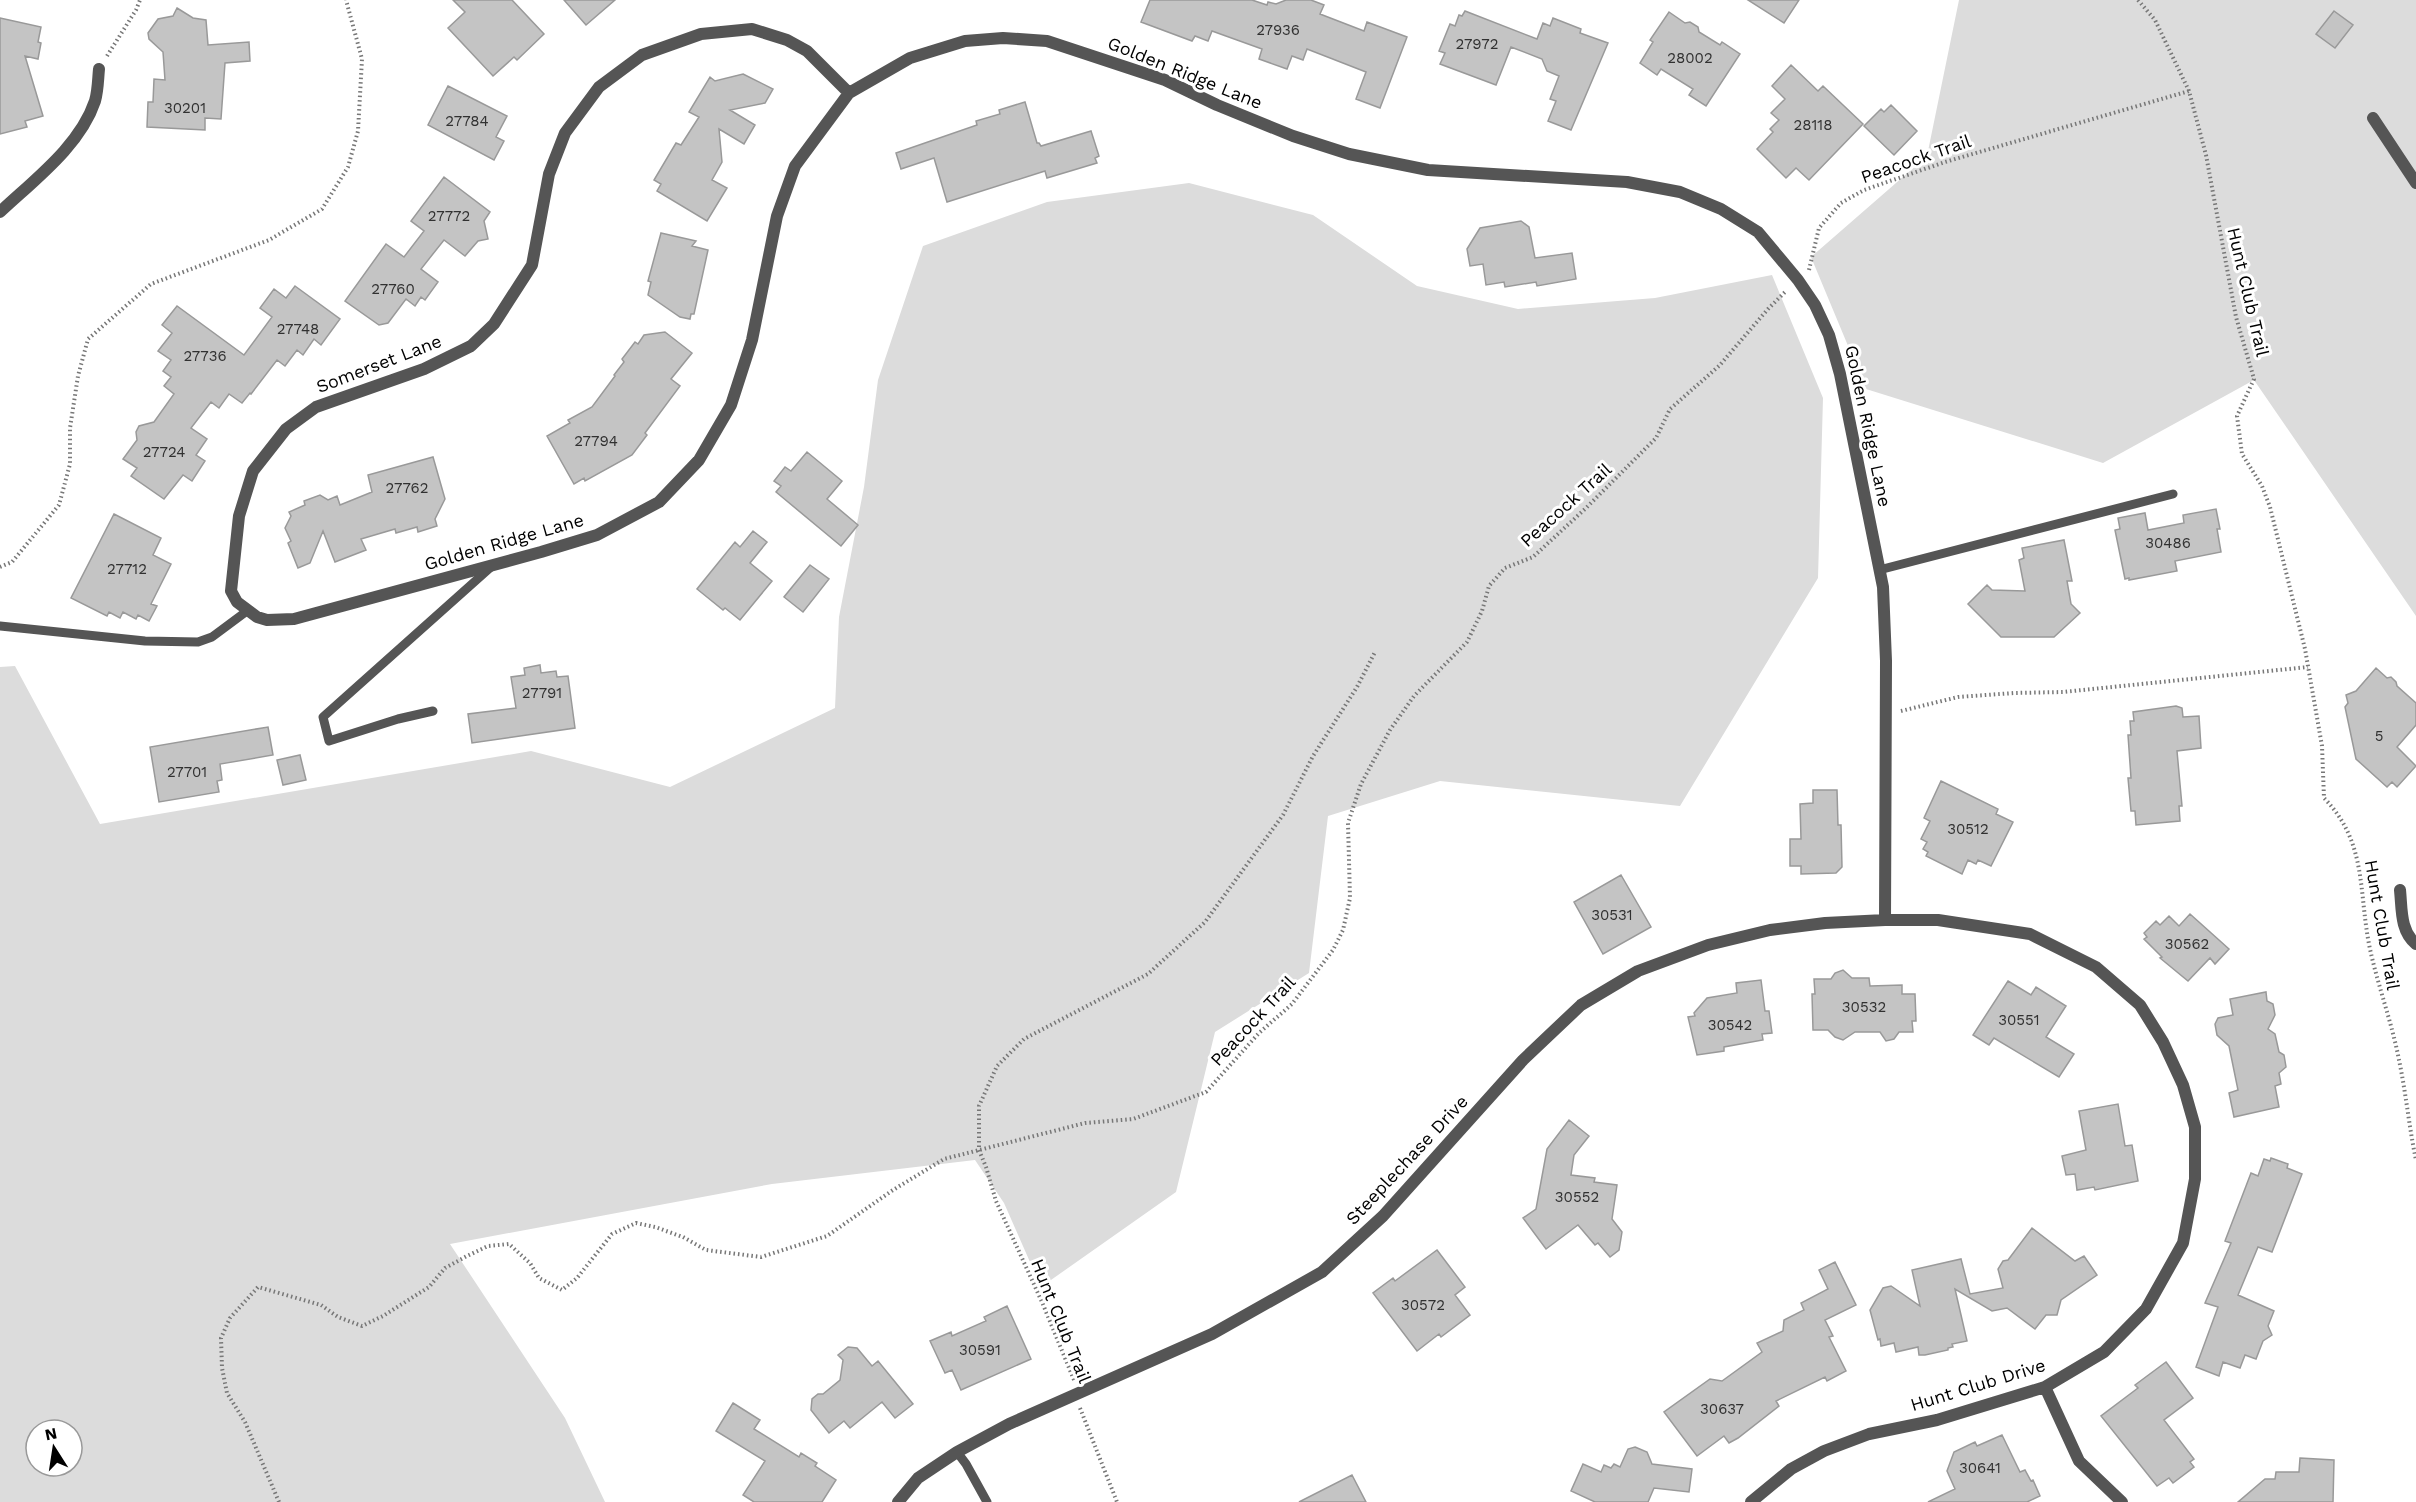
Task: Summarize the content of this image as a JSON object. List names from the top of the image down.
{
  "streets": {
    "street": [
      "Golden Ridge Lane",
      "Somerset Lane",
      "Steeplechase Drive",
      "Hunt Club Drive"
    ],
    "path": ["Peacock Trail", "Hunt Club Trail"]
  },
  "crossings": [
    ["Golden Ridge Lane", "Peacock Trail"],
    ["Golden Ridge Lane", "Somerset Lane"],
    ["Golden Ridge Lane", "Steeplechase Drive"],
    ["Golden Ridge Lane", "Hunt Club Drive"],
    ["Peacock Trail", "Hunt Club Trail"],
    ["Hunt Club Trail", "Steeplechase Drive"],
    ["Steeplechase Drive", "Hunt Club Drive"]
  ],
  "house_numbers": [
    "27936",
    "27972",
    "28002",
    "30201",
    "27784",
    "28118",
    "27772",
    "27760",
    "27748",
    "27736",
    "27794",
    "27724",
    "27762",
    "30486",
    "27712",
    "27791",
    "5",
    "27701",
    "30512",
    "30531",
    "30562",
    "30532",
    "30551",
    "30542",
    "30552",
    "30572",
    "30591",
    "30637",
    "30641"
  ],
  "north": "top"
}
